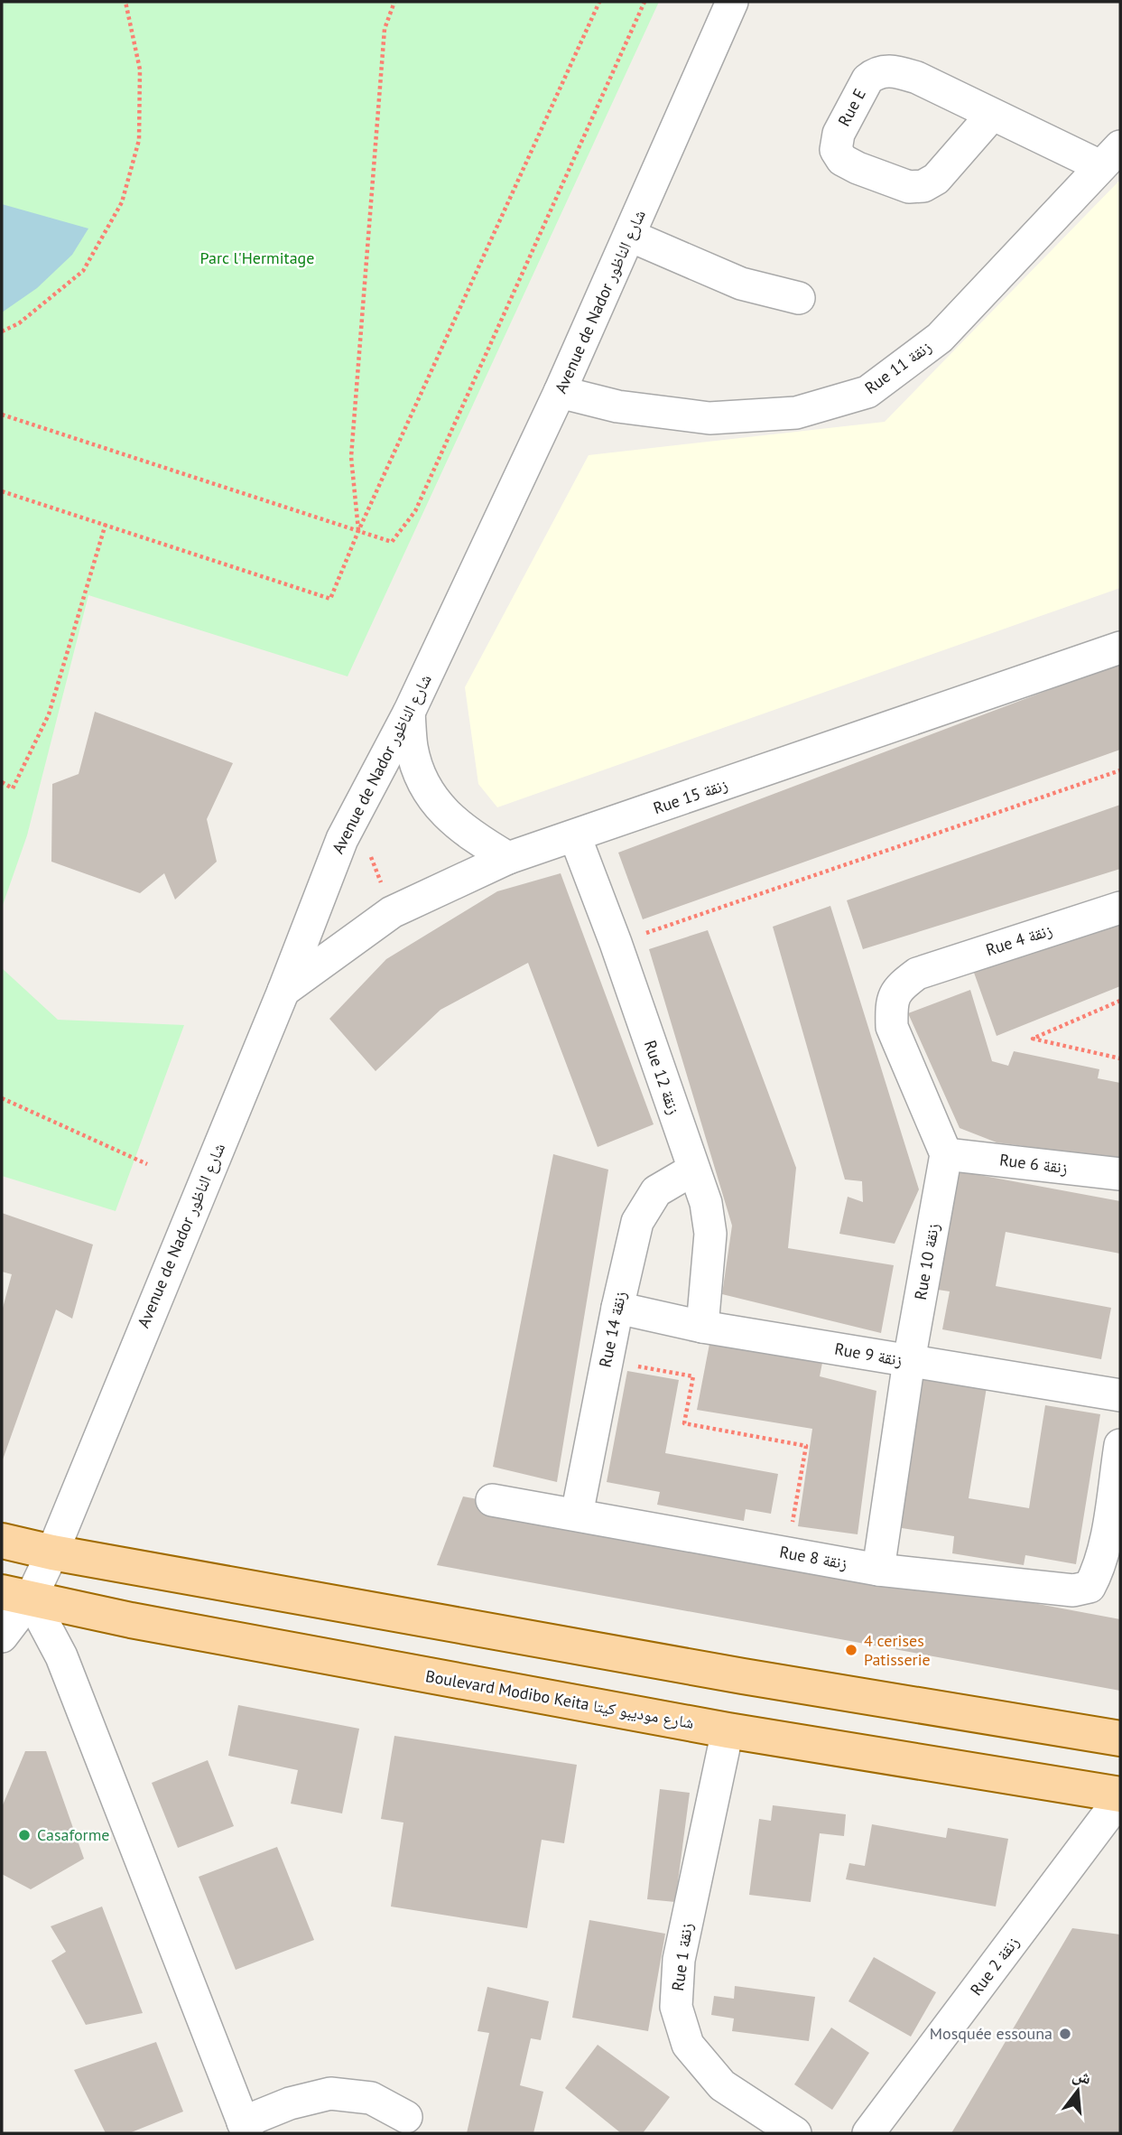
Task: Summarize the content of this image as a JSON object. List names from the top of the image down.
{
  "streets": {
    "main road": ["Boulevard Modibo Keita شارع موديبو كيتا"],
    "street": [
      "Rue E",
      "Avenue de Nador شارع الناظور",
      "Rue 11 زنقة",
      "Rue 15 زنقة",
      "Rue 4 زنقة",
      "Rue 12 زنقة",
      "Rue 6 زنقة",
      "Rue 10 زنقة",
      "Rue 14 زنقة",
      "Rue 9 زنقة",
      "Rue 8 زنقة",
      "Rue 1 زنقة",
      "Rue 2 زنقة"
    ]
  },
  "crossings": [
    ["Rue E", "Rue 11 زنقة"],
    ["Avenue de Nador شارع الناظور", "Rue 11 زنقة"],
    ["Avenue de Nador شارع الناظور", "Rue 15 زنقة"],
    ["Avenue de Nador شارع الناظور", "Boulevard Modibo Keita شارع موديبو كيتا"],
    ["Rue 15 زنقة", "Rue 12 زنقة"],
    ["Rue 4 زنقة", "Rue 6 زنقة"],
    ["Rue 4 زنقة", "Rue 10 زنقة"],
    ["Rue 12 زنقة", "Rue 14 زنقة"],
    ["Rue 12 زنقة", "Rue 9 زنقة"],
    ["Rue 6 زنقة", "Rue 10 زنقة"],
    ["Rue 10 زنقة", "Rue 9 زنقة"],
    ["Rue 10 زنقة", "Rue 8 زنقة"],
    ["Rue 14 زنقة", "Rue 9 زنقة"],
    ["Rue 14 زنقة", "Rue 8 زنقة"],
    ["Boulevard Modibo Keita شارع موديبو كيتا", "Rue 1 زنقة"],
    ["Boulevard Modibo Keita شارع موديبو كيتا", "Rue 2 زنقة"]
  ],
  "parks": ["Parc l'Hermitage"],
  "places": ["4 cerises Patisserie", "Casaforme", "Mosquée essouna"],
  "north": "top"
}
